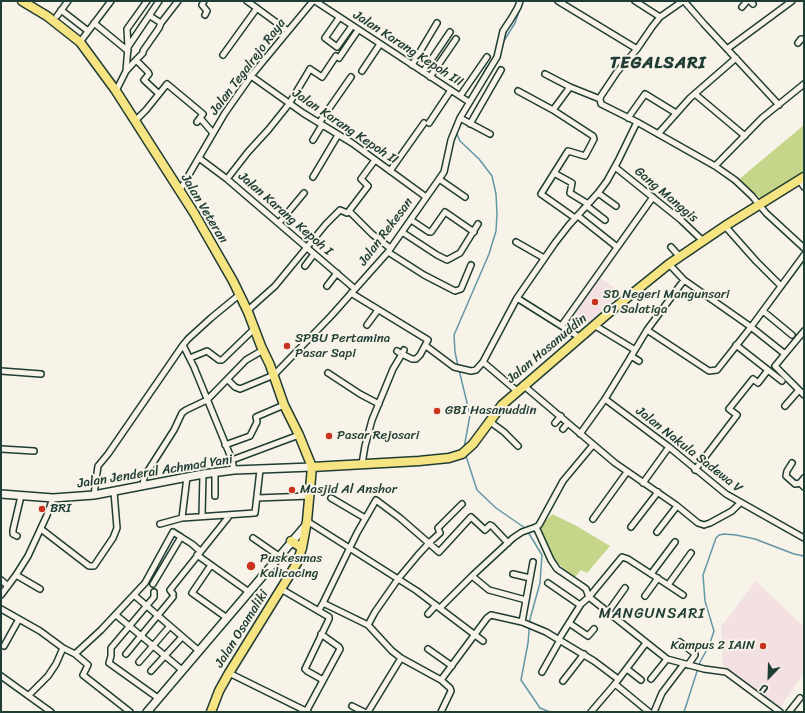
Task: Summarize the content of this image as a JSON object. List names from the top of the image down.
{
  "streets": {
    "main road": [
      "Jalan Veteran",
      "Jalan Hasanuddin",
      "Jalan Jenderal Achmad Yani",
      "Jalan Osamaliki"
    ],
    "street": [
      "Jalan Karang Kepoh III",
      "Jalan Tegalrejo Raya",
      "Jalan Karang Kepoh II",
      "Gang Manggis",
      "Jalan Karang Kepoh I",
      "Jalan Rekesan",
      "Jalan Nakula Sadewa V"
    ]
  },
  "crossings": [
    ["Jalan Karang Kepoh III", "Jalan Tegalrejo Raya"],
    ["Jalan Karang Kepoh III", "Jalan Rekesan"],
    ["Jalan Tegalrejo Raya", "Jalan Karang Kepoh II"],
    ["Jalan Tegalrejo Raya", "Jalan Veteran"],
    ["Jalan Tegalrejo Raya", "Jalan Karang Kepoh I"],
    ["Jalan Karang Kepoh II", "Jalan Rekesan"],
    ["Gang Manggis", "Jalan Hasanuddin"],
    ["Jalan Veteran", "Jalan Rekesan"],
    ["Jalan Veteran", "Jalan Hasanuddin"],
    ["Jalan Veteran", "Jalan Jenderal Achmad Yani"],
    ["Jalan Veteran", "Jalan Osamaliki"],
    ["Jalan Karang Kepoh I", "Jalan Rekesan"],
    ["Jalan Hasanuddin", "Jalan Jenderal Achmad Yani"],
    ["Jalan Hasanuddin", "Jalan Osamaliki"],
    ["Jalan Jenderal Achmad Yani", "Jalan Osamaliki"]
  ],
  "districts": ["TEGALSARI", "MANGUNSARI"],
  "places": [
    "SD Negeri Mangunsari 01 Salatiga",
    "SPBU Pertamina Pasar Sapi",
    "GBI Hasanuddin",
    "Pasar Rejosari",
    "Masjid Al Anshor",
    "BRI",
    "Puskesmas Kalicacing",
    "Kampus 2 IAIN"
  ],
  "north": "bottom left"
}
